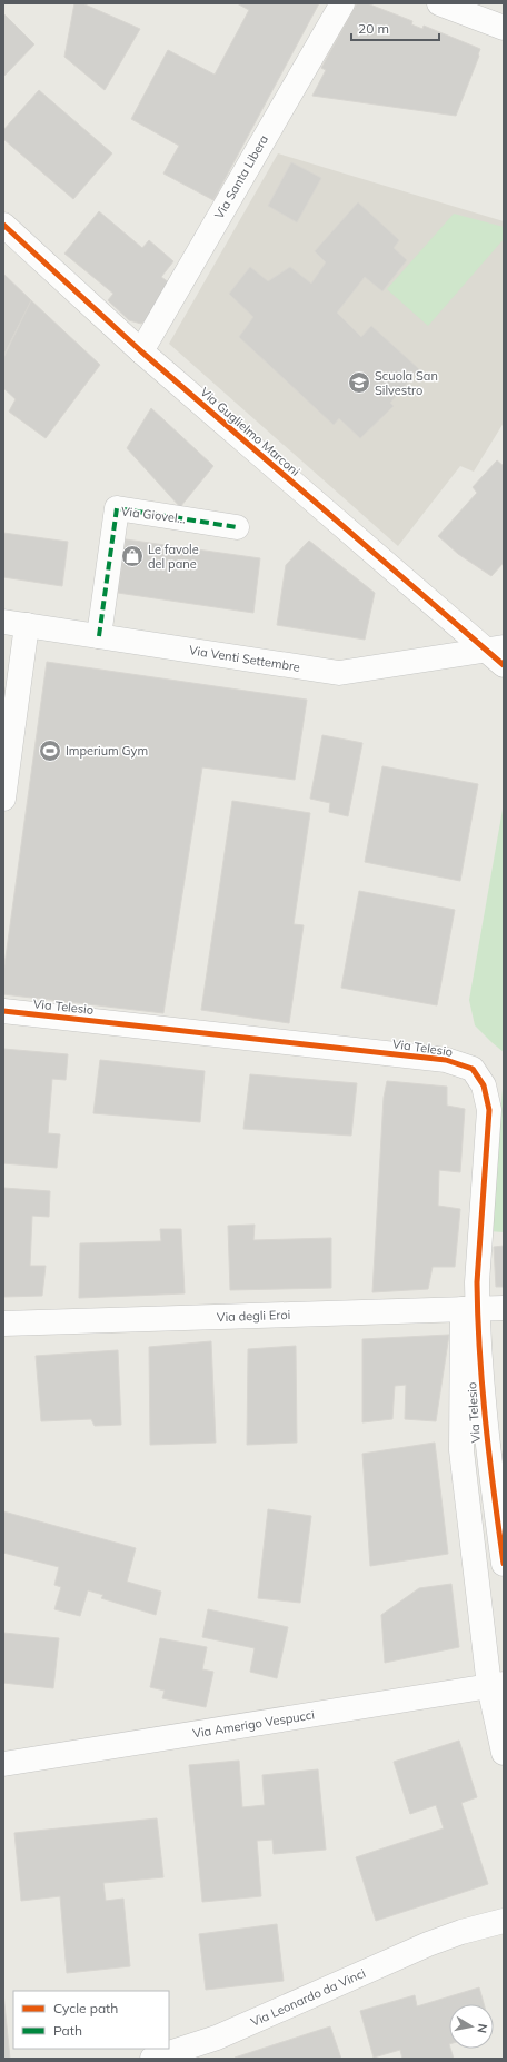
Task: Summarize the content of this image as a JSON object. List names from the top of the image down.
{
  "streets": {
    "street": [
      "Via Santa Libera",
      "Via Guglielmo Marconi",
      "Via Giovel...",
      "Via Venti Settembre",
      "Via Telesio",
      "Via degli Eroi",
      "Via Amerigo Vespucci",
      "Via Leonardo da Vinci"
    ]
  },
  "crossings": [
    ["Via Santa Libera", "Via Guglielmo Marconi"],
    ["Via Guglielmo Marconi", "Via Venti Settembre"],
    ["Via Giovel...", "Via Venti Settembre"],
    ["Via Telesio", "Via degli Eroi"],
    ["Via Telesio", "Via Amerigo Vespucci"]
  ],
  "places": {
    "school or university": ["Scuola San Silvestro"],
    "shop": ["Le favole del pane"],
    "sports": ["Imperium Gym"]
  },
  "legend": ["Cycle path", "Path"],
  "scale_bar": "20 m",
  "north": "right"
}
